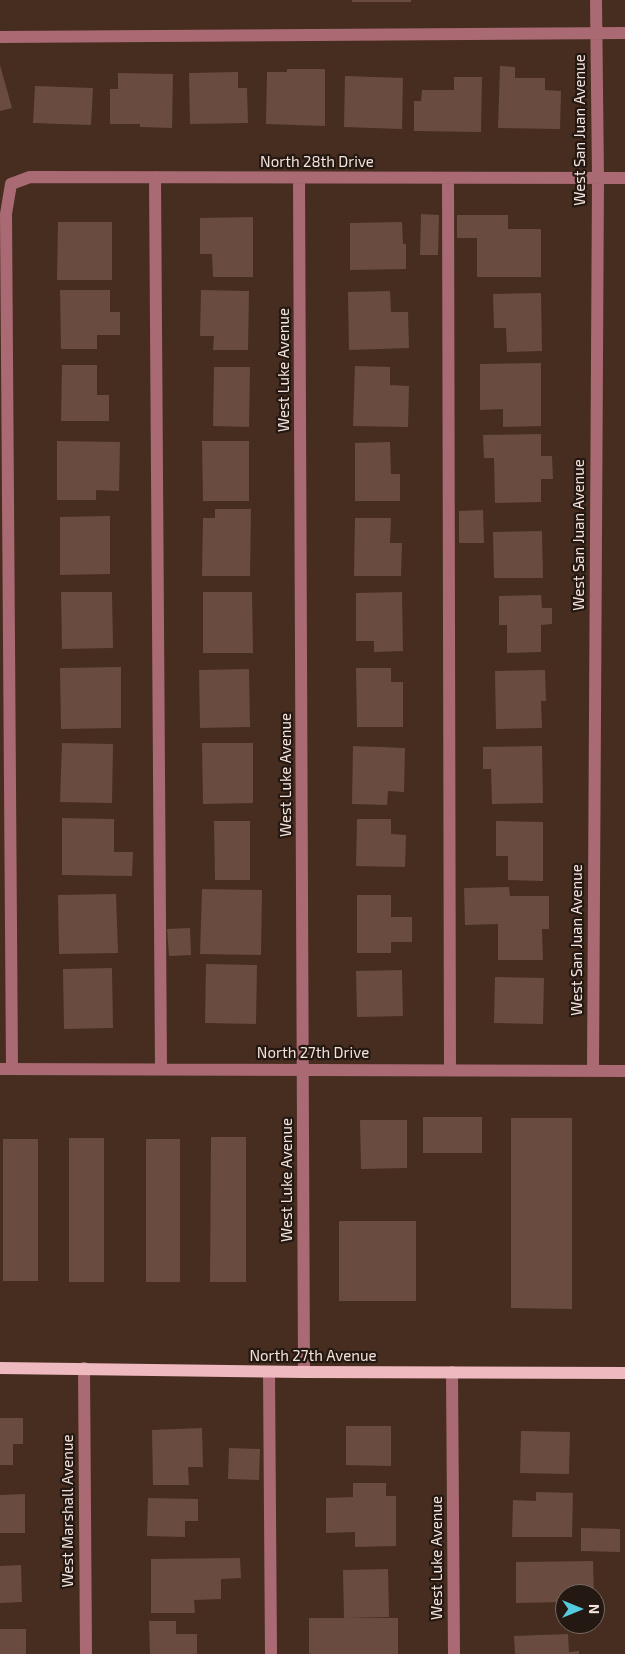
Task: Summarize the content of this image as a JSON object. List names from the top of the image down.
{
  "streets": {
    "main road": ["North 27th Avenue"],
    "street": [
      "West San Juan Avenue",
      "North 28th Drive",
      "West Luke Avenue",
      "North 27th Drive",
      "West Marshall Avenue"
    ]
  },
  "crossings": [
    ["West San Juan Avenue", "North 28th Drive"],
    ["West San Juan Avenue", "North 27th Drive"],
    ["North 28th Drive", "West Luke Avenue"],
    ["North 28th Drive", "North 27th Drive"],
    ["West Luke Avenue", "North 27th Drive"],
    ["West Luke Avenue", "North 27th Avenue"],
    ["North 27th Avenue", "West Marshall Avenue"]
  ],
  "north": "right"
}
